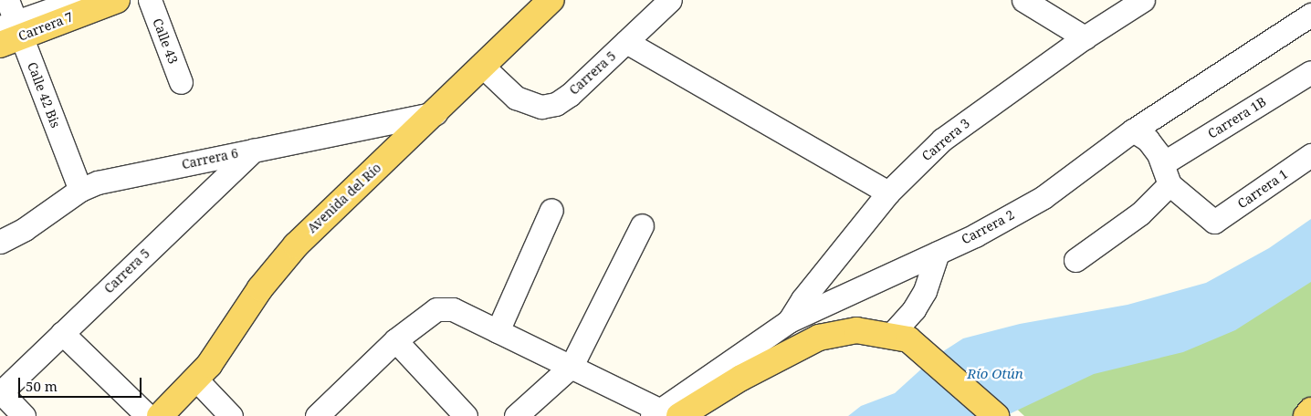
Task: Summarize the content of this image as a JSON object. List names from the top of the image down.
{
  "streets": {
    "main road": ["Carrera 7", "Avenida del Río"],
    "street": [
      "Calle 43",
      "Carrera 5",
      "Calle 42 Bis",
      "Carrera 1B",
      "Carrera 3",
      "Carrera 6",
      "Carrera 1",
      "Carrera 2"
    ]
  },
  "crossings": [
    ["Carrera 7", "Calle 42 Bis"],
    ["Carrera 5", "Carrera 6"],
    ["Carrera 5", "Avenida del Río"],
    ["Calle 42 Bis", "Carrera 6"],
    ["Carrera 1B", "Carrera 1"],
    ["Carrera 3", "Carrera 2"],
    ["Carrera 6", "Avenida del Río"]
  ],
  "water": ["Río Otún"],
  "scale_bar": "50 m"
}
